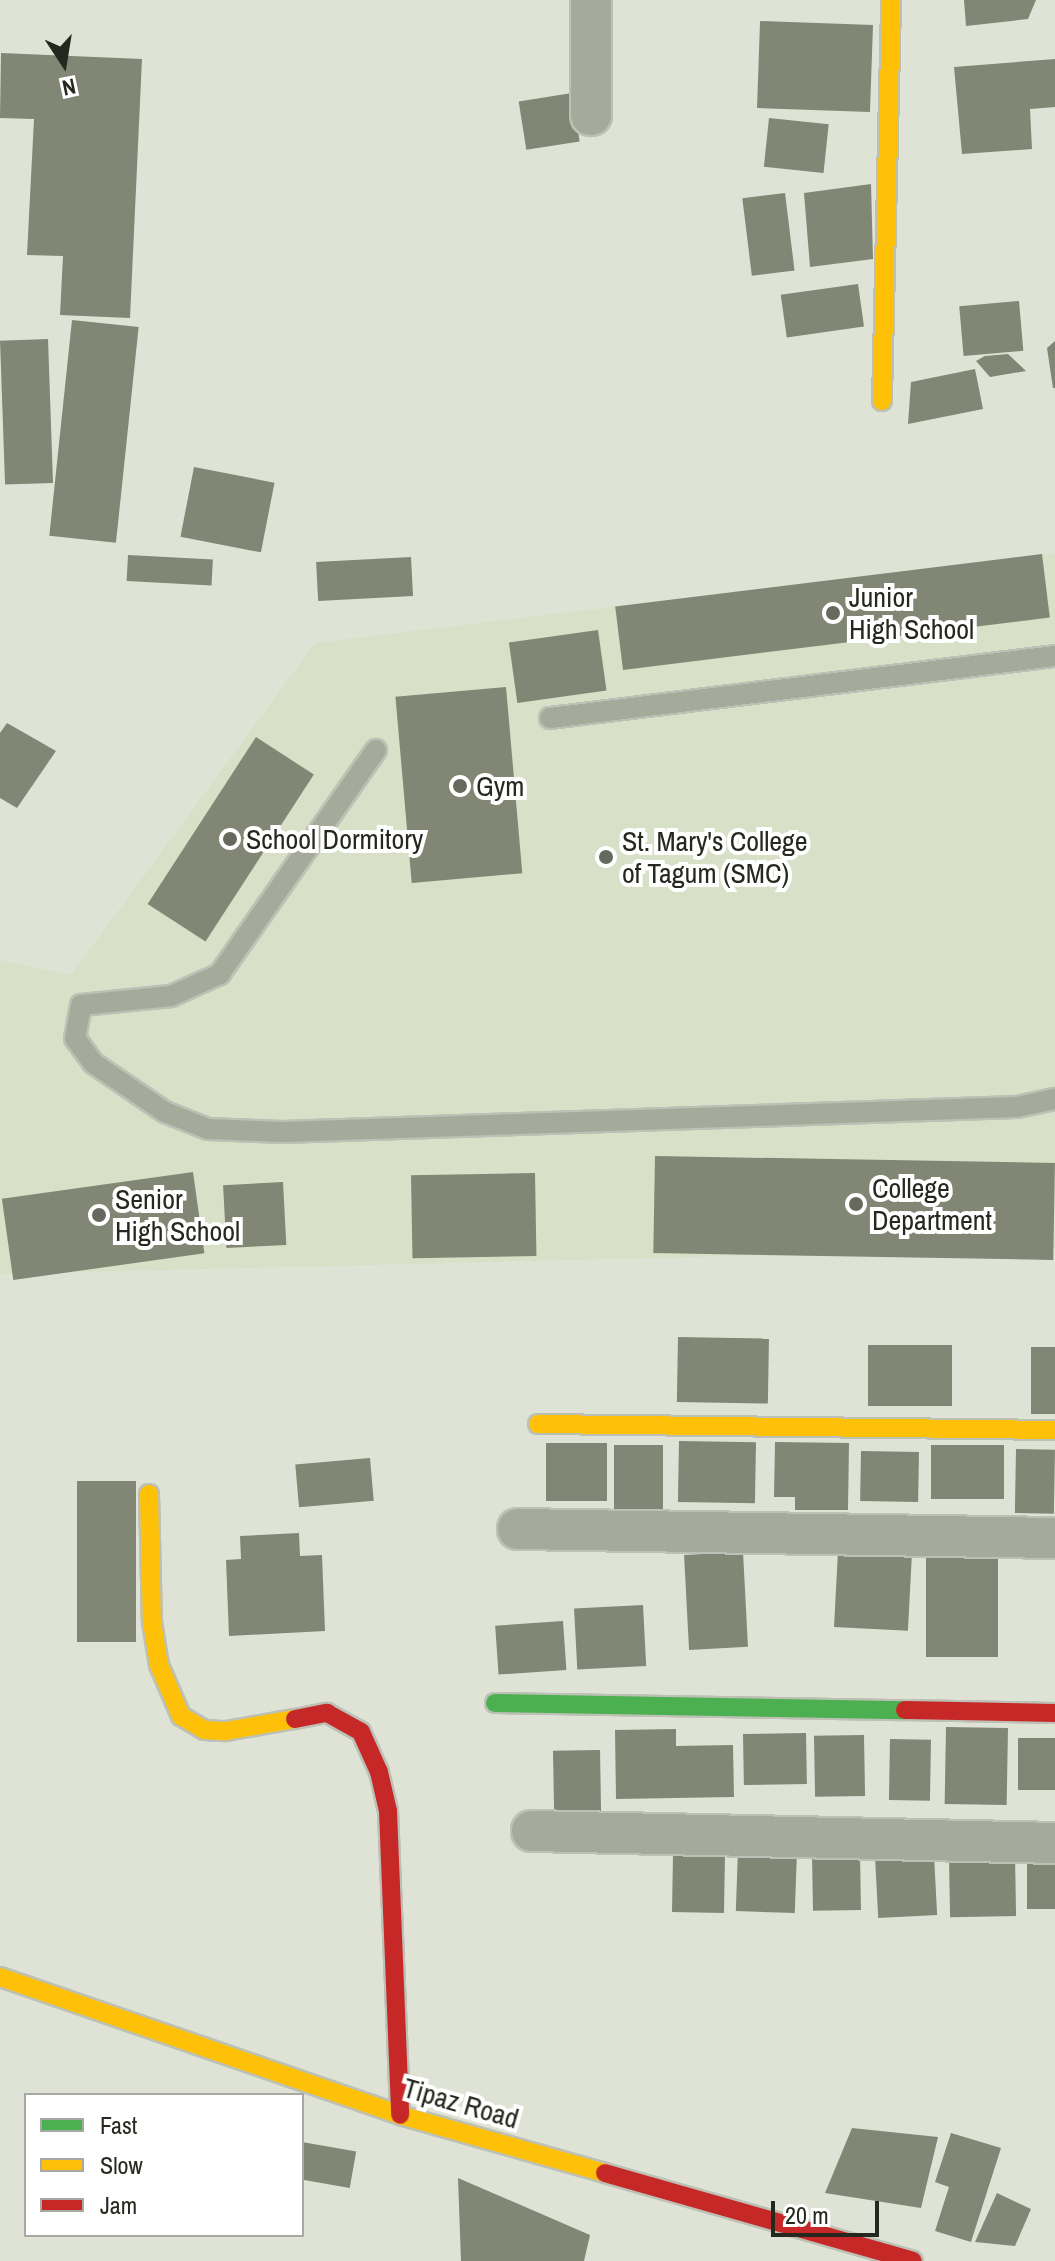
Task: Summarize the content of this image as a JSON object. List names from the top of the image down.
{
  "streets": {
    "street": ["Tipaz Road"]
  },
  "places": [
    "Junior High School",
    "Gym",
    "School Dormitory",
    "St. Mary's College of Tagum (SMC)",
    "College Department",
    "Senior High School"
  ],
  "legend": ["Fast", "Slow", "Jam"],
  "scale_bar": "20 m",
  "north": "bottom"
}
